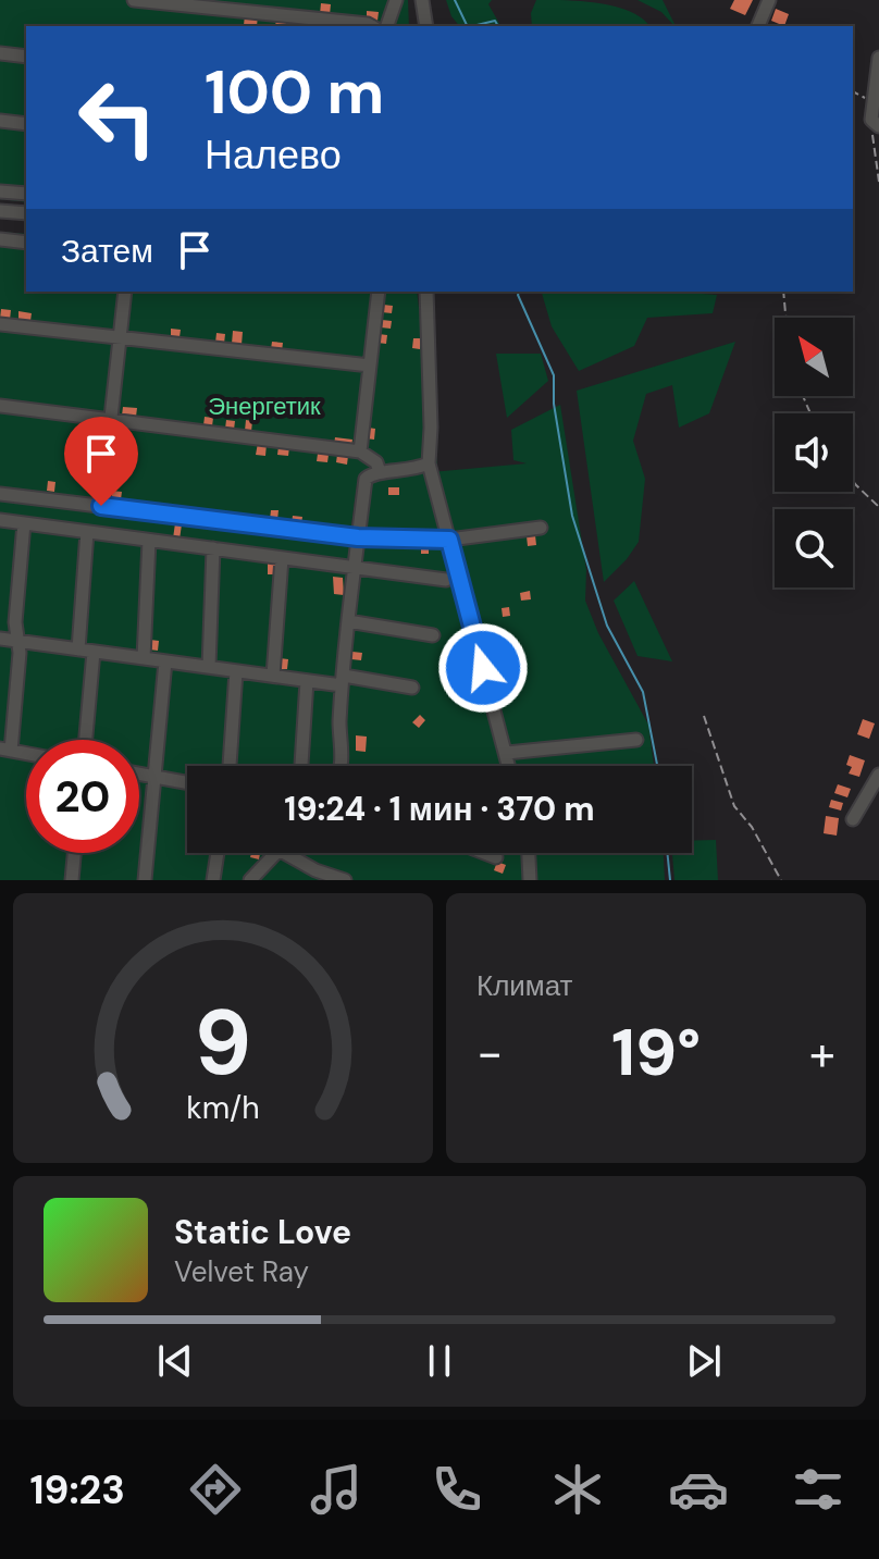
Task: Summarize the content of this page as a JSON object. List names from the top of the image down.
{
  "parks": ["Энергетик"],
  "north": "top left",
  "page": {
    "turn": ["100 m", "Налево"],
    "then": "Затем",
    "limit": "20",
    "trip": "19:24 · 1 мин · 370 m",
    "tile": "Климат",
    "heat": ["−", "19°", "+"],
    "song": ["Static Love", "Velvet Ray"],
    "tabs": "19:23",
    "gauge": ["9", "km/h"]
  }
}
